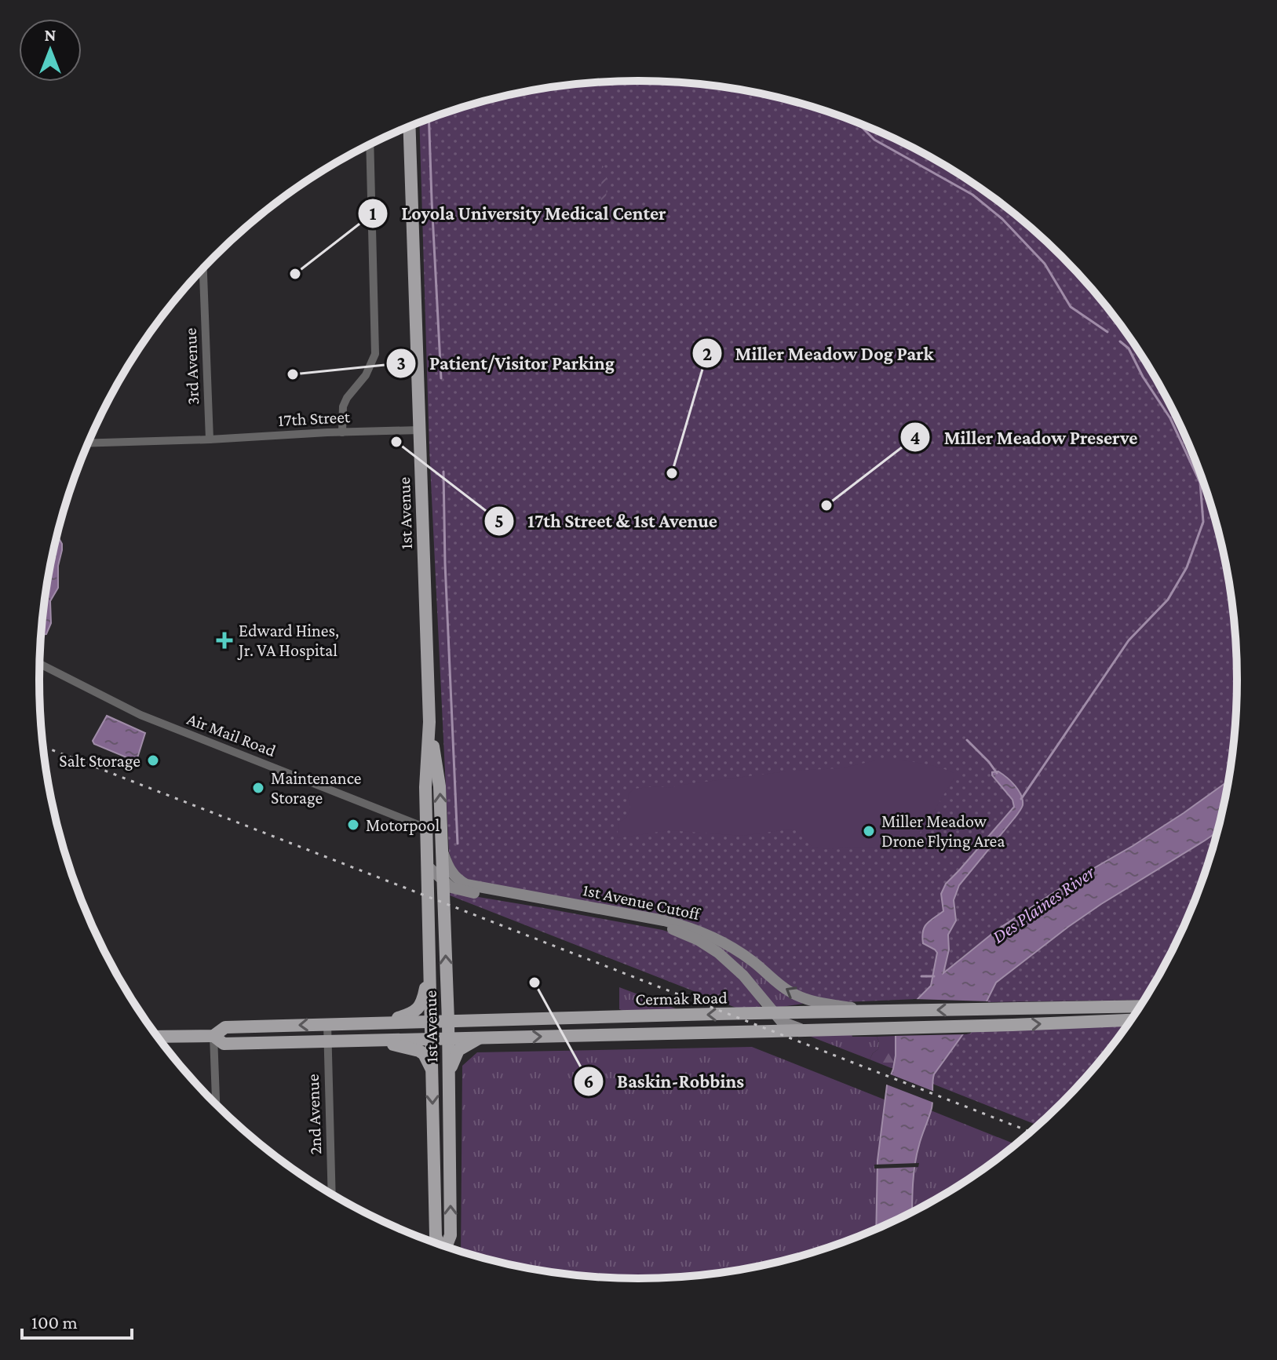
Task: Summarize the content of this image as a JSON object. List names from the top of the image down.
{
  "streets": {
    "main road": ["1st Avenue", "1st Avenue Cutoff", "Cermak Road"],
    "street": [
      "3rd Avenue",
      "17th Street",
      "Air Mail Road",
      "2nd Avenue"
    ]
  },
  "crossings": [
    ["3rd Avenue", "17th Street"],
    ["17th Street", "1st Avenue"],
    ["1st Avenue", "Air Mail Road"],
    ["1st Avenue", "1st Avenue Cutoff"],
    ["1st Avenue", "Cermak Road"],
    ["1st Avenue Cutoff", "Cermak Road"],
    ["Cermak Road", "2nd Avenue"]
  ],
  "water": ["Des Plaines River"],
  "places": {
    "other": [
      "Loyola University Medical Center",
      "Patient/Visitor Parking",
      "17th Street & 1st Avenue",
      "Miller Meadow Dog Park",
      "Miller Meadow Preserve",
      "Salt Storage",
      "Maintenance Storage",
      "Motorpool",
      "Miller Meadow Drone Flying Area",
      "Baskin-Robbins"
    ],
    "health": ["Edward Hines, Jr. VA Hospital"]
  },
  "scale_bar": "100 m",
  "north": "top"
}
